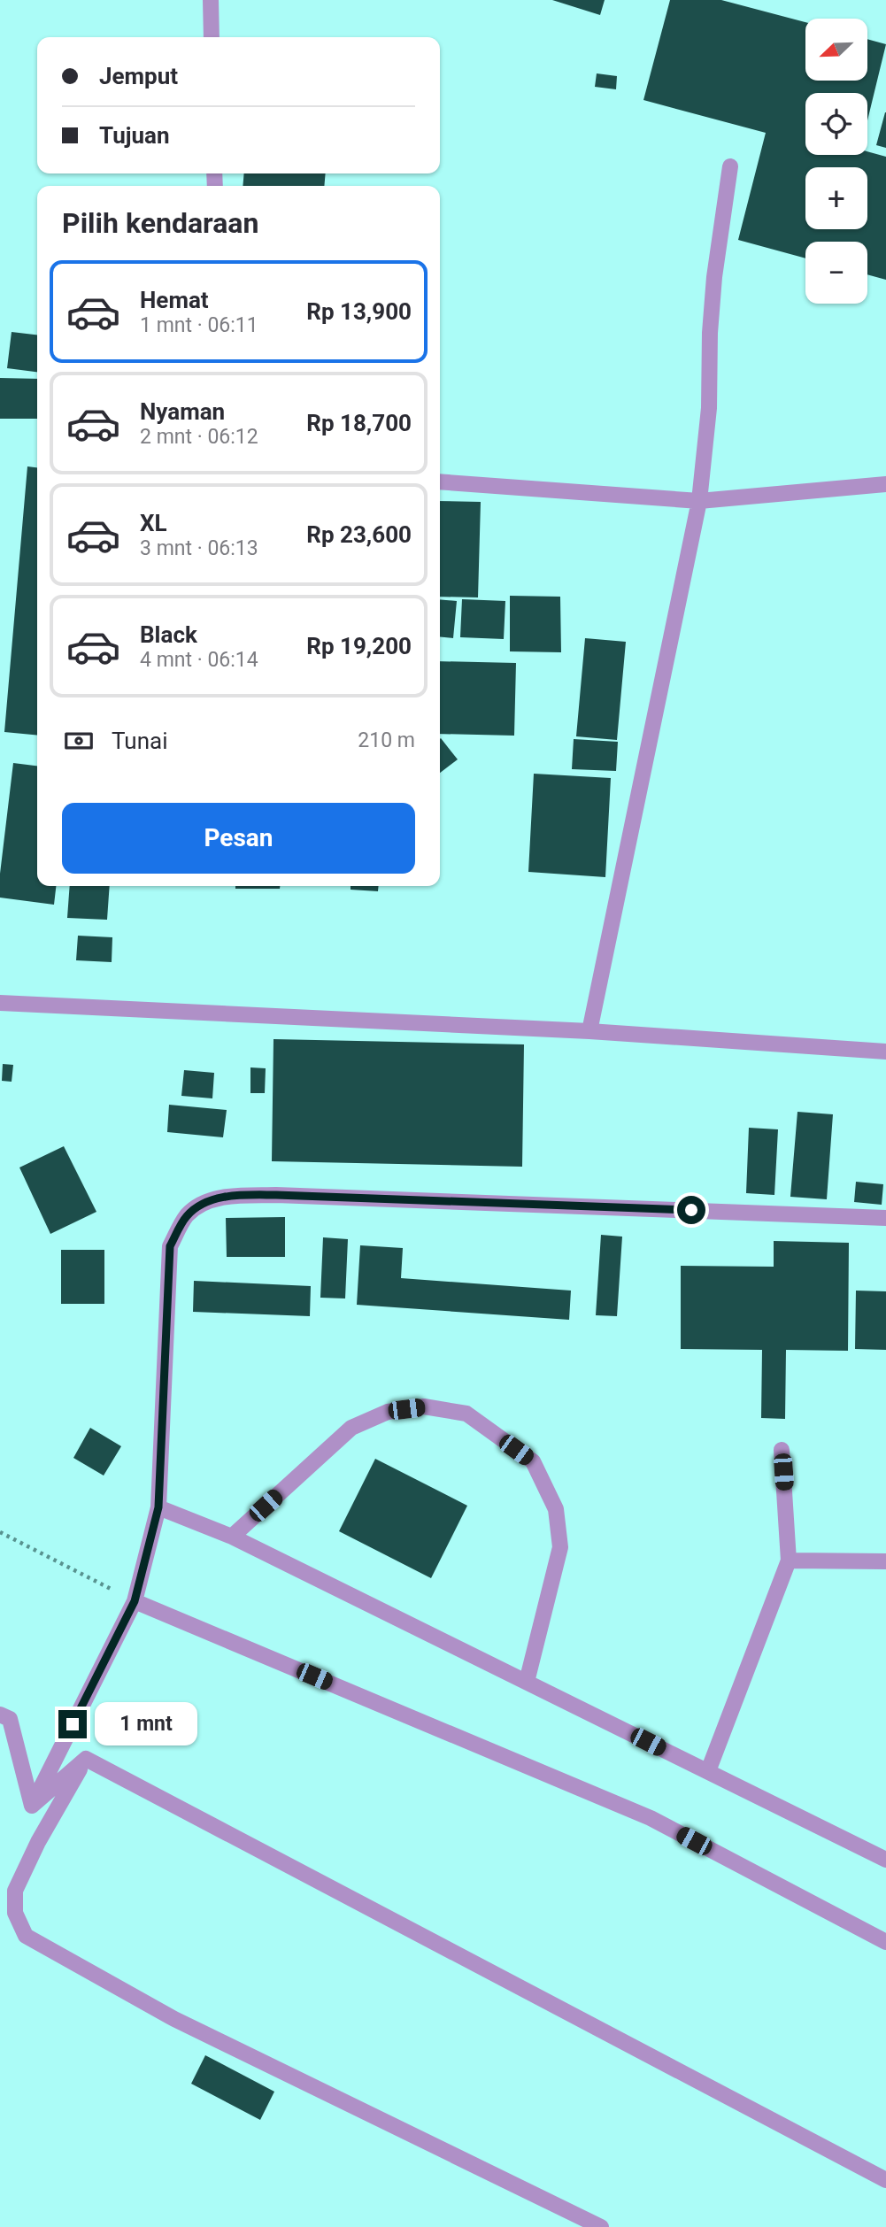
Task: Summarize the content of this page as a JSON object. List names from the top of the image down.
{
  "north": "bottom left",
  "page": {
    "map_buttons": ["+", "−"],
    "banner": ["Jemput", "Tujuan"],
    "heading": "Pilih kendaraan",
    "list": [
      {
        "name": "Hemat",
        "note": "1 mnt · 06:11",
        "value": "Rp 13,900"
      },
      {
        "name": "Nyaman",
        "note": "2 mnt · 06:12",
        "value": "Rp 18,700"
      },
      {
        "name": "XL",
        "note": "3 mnt · 06:13",
        "value": "Rp 23,600"
      },
      {
        "name": "Black",
        "note": "4 mnt · 06:14",
        "value": "Rp 19,200"
      }
    ],
    "pay": ["Tunai", "210 m"],
    "buttons": "Pesan",
    "bubble": "1 mnt"
  }
}
